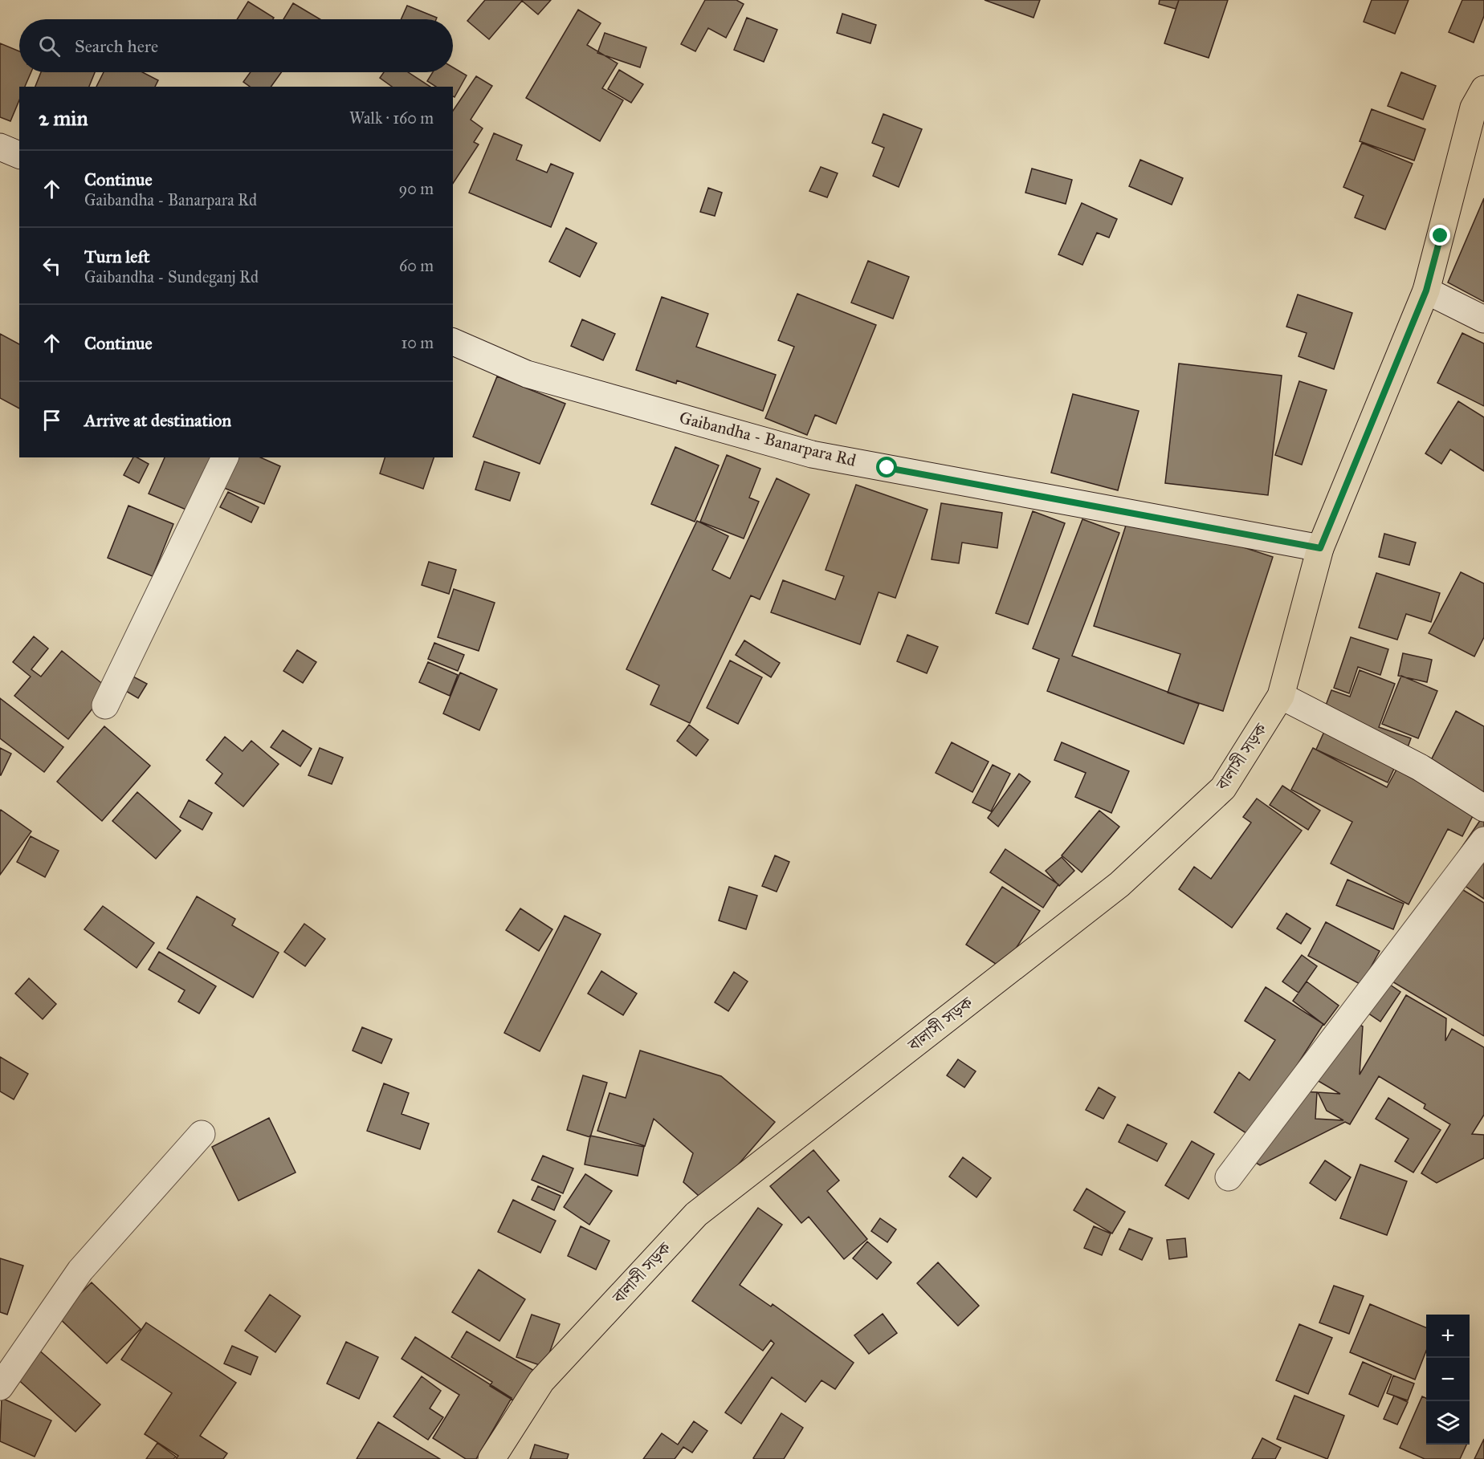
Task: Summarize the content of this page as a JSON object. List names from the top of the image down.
{
  "streets": {
    "main road": ["বালাসী সড়ক"],
    "street": ["Gaibandha - Banarpara Rd"]
  },
  "crossings": [
    ["Gaibandha - Banarpara Rd", "বালাসী সড়ক"]
  ],
  "page": {
    "search": "Search here",
    "heading": ["2 min", "Walk · 160 m"],
    "list": [
      ["Continue", "Gaibandha - Banarpara Rd", "90 m"],
      ["Turn left", "Gaibandha - Sundeganj Rd", "60 m"],
      ["Continue", "10 m"],
      "Arrive at destination"
    ],
    "map_buttons": ["+", "−"]
  }
}
